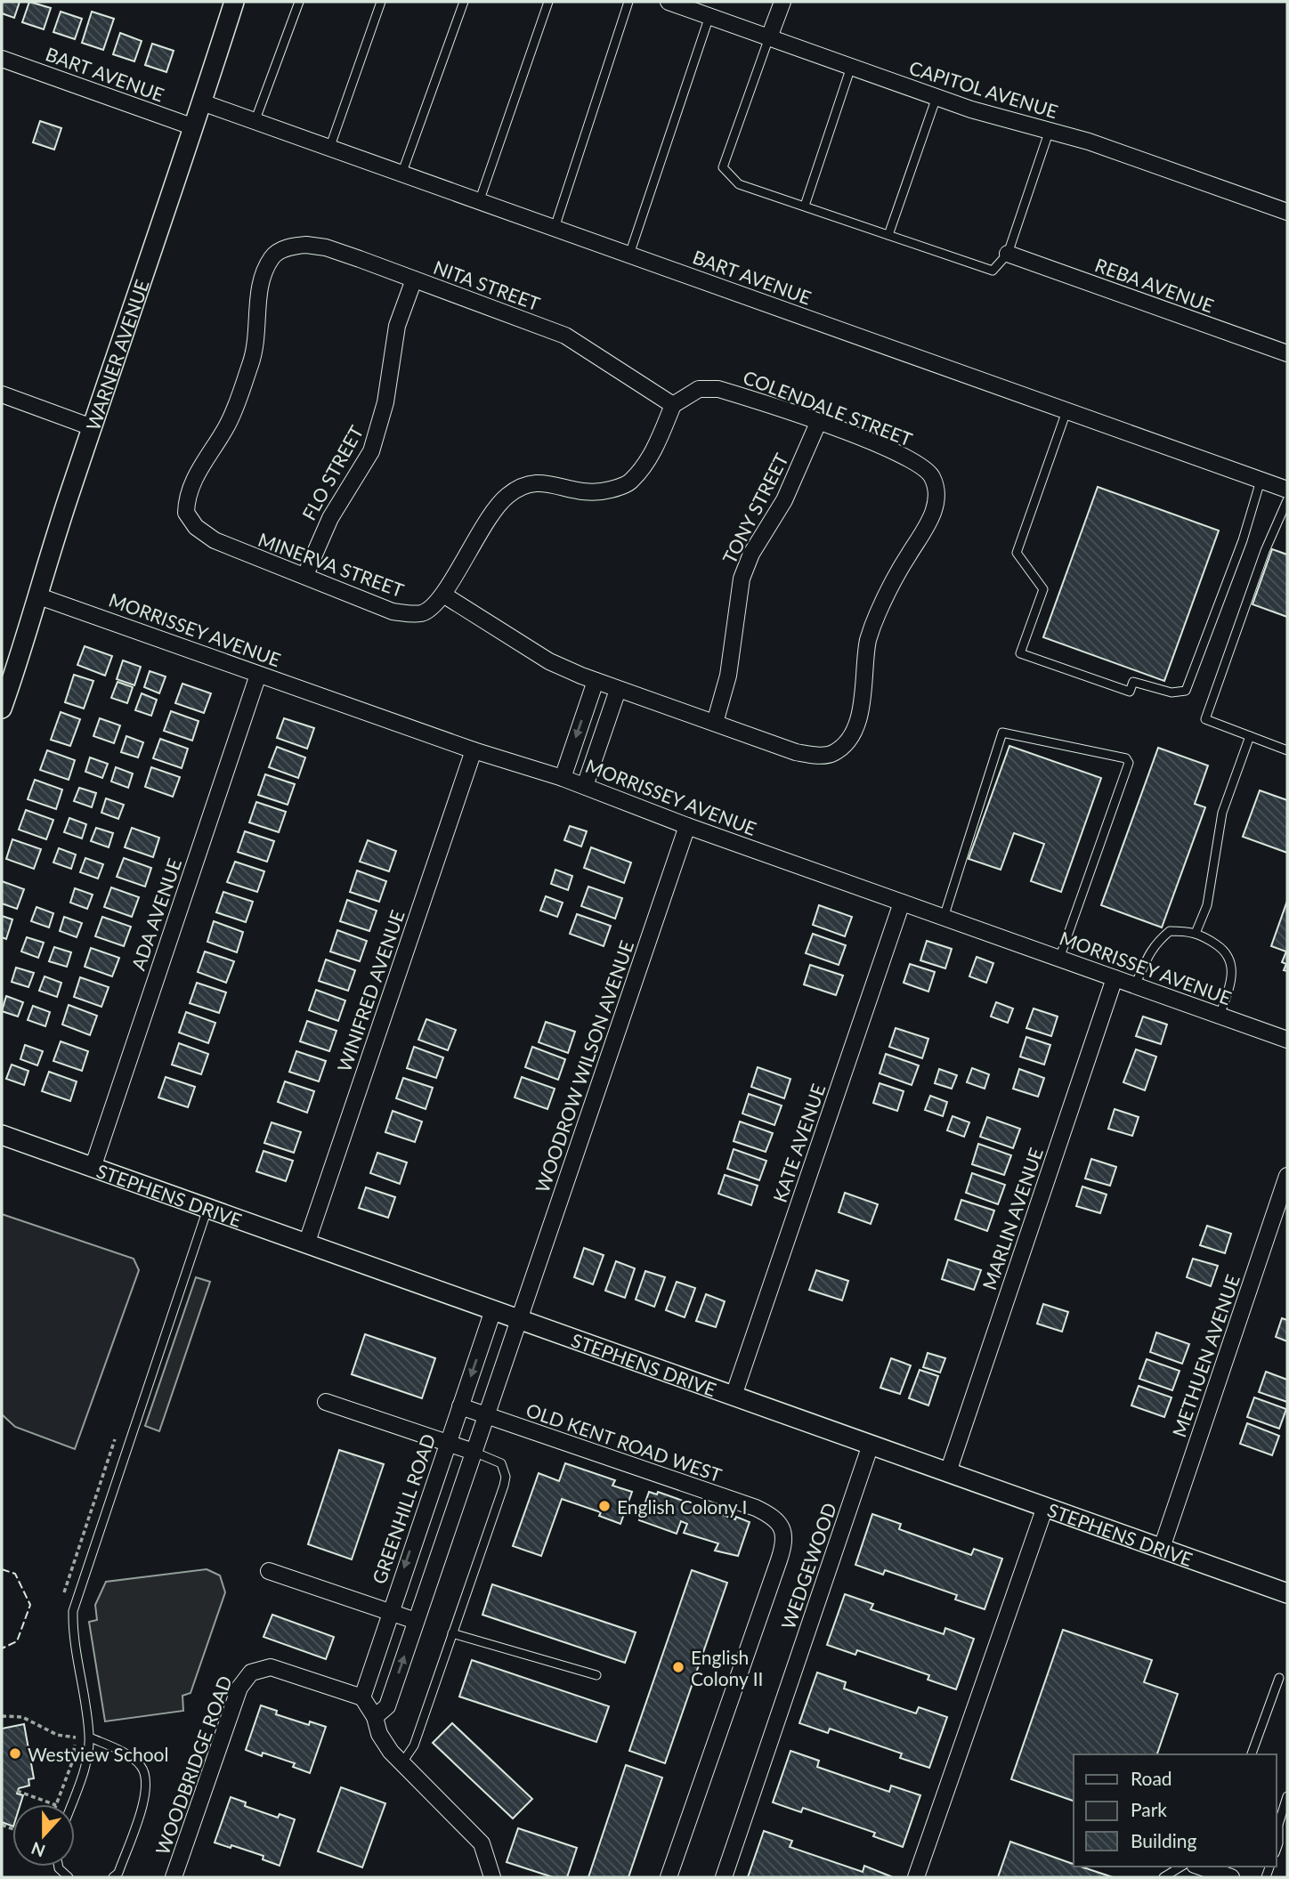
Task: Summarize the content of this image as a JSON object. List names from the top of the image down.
{
  "streets": {
    "street": [
      "BART AVENUE",
      "CAPITOL AVENUE",
      "NITA STREET",
      "REBA AVENUE",
      "WARNER AVENUE",
      "COLENDALE STREET",
      "FLO STREET",
      "TONY STREET",
      "MINERVA STREET",
      "MORRISSEY AVENUE",
      "ADA AVENUE",
      "WINIFRED AVENUE",
      "WOODROW WILSON AVENUE",
      "KATE AVENUE",
      "STEPHENS DRIVE",
      "MARLIN AVENUE",
      "METHUEN AVENUE",
      "OLD KENT ROAD WEST",
      "GREENHILL ROAD",
      "WEDGEWOOD",
      "WOODBRIDGE ROAD"
    ]
  },
  "crossings": [
    ["BART AVENUE", "WARNER AVENUE"],
    ["NITA STREET", "COLENDALE STREET"],
    ["NITA STREET", "FLO STREET"],
    ["NITA STREET", "MINERVA STREET"],
    ["WARNER AVENUE", "MORRISSEY AVENUE"],
    ["COLENDALE STREET", "TONY STREET"],
    ["FLO STREET", "MINERVA STREET"],
    ["MORRISSEY AVENUE", "ADA AVENUE"],
    ["MORRISSEY AVENUE", "WINIFRED AVENUE"],
    ["MORRISSEY AVENUE", "WOODROW WILSON AVENUE"],
    ["MORRISSEY AVENUE", "KATE AVENUE"],
    ["MORRISSEY AVENUE", "MARLIN AVENUE"],
    ["ADA AVENUE", "STEPHENS DRIVE"],
    ["WINIFRED AVENUE", "STEPHENS DRIVE"],
    ["WOODROW WILSON AVENUE", "STEPHENS DRIVE"],
    ["KATE AVENUE", "STEPHENS DRIVE"],
    ["STEPHENS DRIVE", "MARLIN AVENUE"],
    ["STEPHENS DRIVE", "METHUEN AVENUE"],
    ["STEPHENS DRIVE", "GREENHILL ROAD"],
    ["STEPHENS DRIVE", "WEDGEWOOD"],
    ["OLD KENT ROAD WEST", "GREENHILL ROAD"],
    ["GREENHILL ROAD", "WOODBRIDGE ROAD"]
  ],
  "places": ["English Colony I", "English Colony II", "Westview School"],
  "legend": ["Road", "Park", "Building"],
  "north": "bottom"
}
